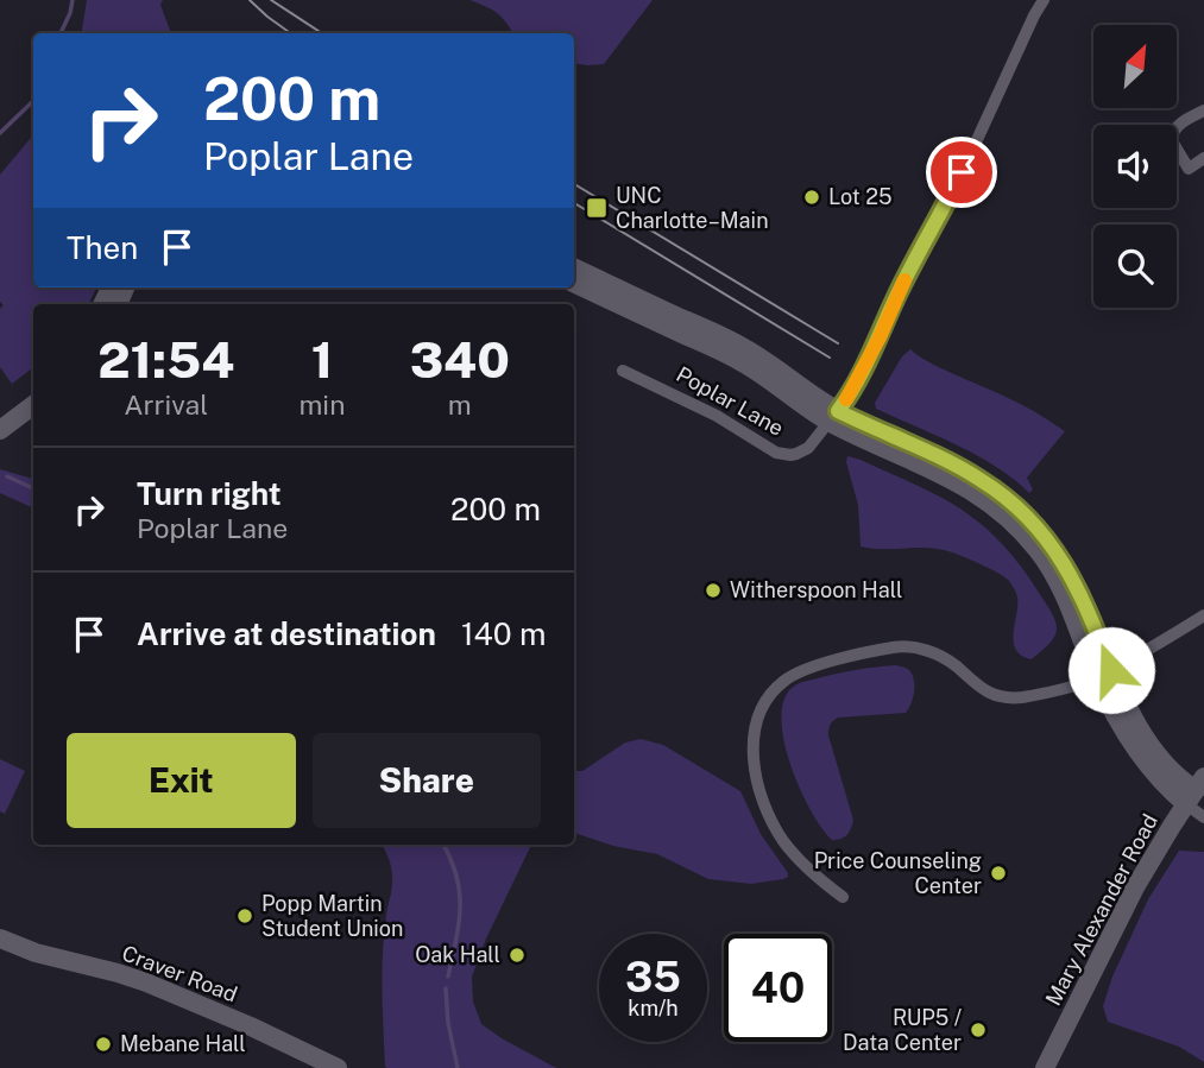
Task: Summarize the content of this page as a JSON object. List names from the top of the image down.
{
  "streets": {
    "street": ["Poplar Lane", "Mary Alexander Road", "Craver Road"]
  },
  "places": {
    "other": [
      "Lot 25",
      "Witherspoon Hall",
      "Price Counseling Center",
      "Popp Martin Student Union",
      "Oak Hall",
      "RUP5 / Data Center",
      "Mebane Hall"
    ],
    "transit": ["UNC Charlotte–Main"]
  },
  "north": "top right",
  "page": {
    "turn": ["200 m", "Poplar Lane"],
    "then": "Then",
    "eta": [
      "21:54",
      "Arrival",
      "1",
      "min",
      "340",
      "m"
    ],
    "list": [
      {
        "name": "Turn right",
        "note": "Poplar Lane",
        "value": "200 m"
      },
      {
        "name": "Arrive at destination",
        "value": "140 m"
      }
    ],
    "buttons": ["Exit", "Share"],
    "speed": "35 km/h",
    "limit": "40"
  }
}
